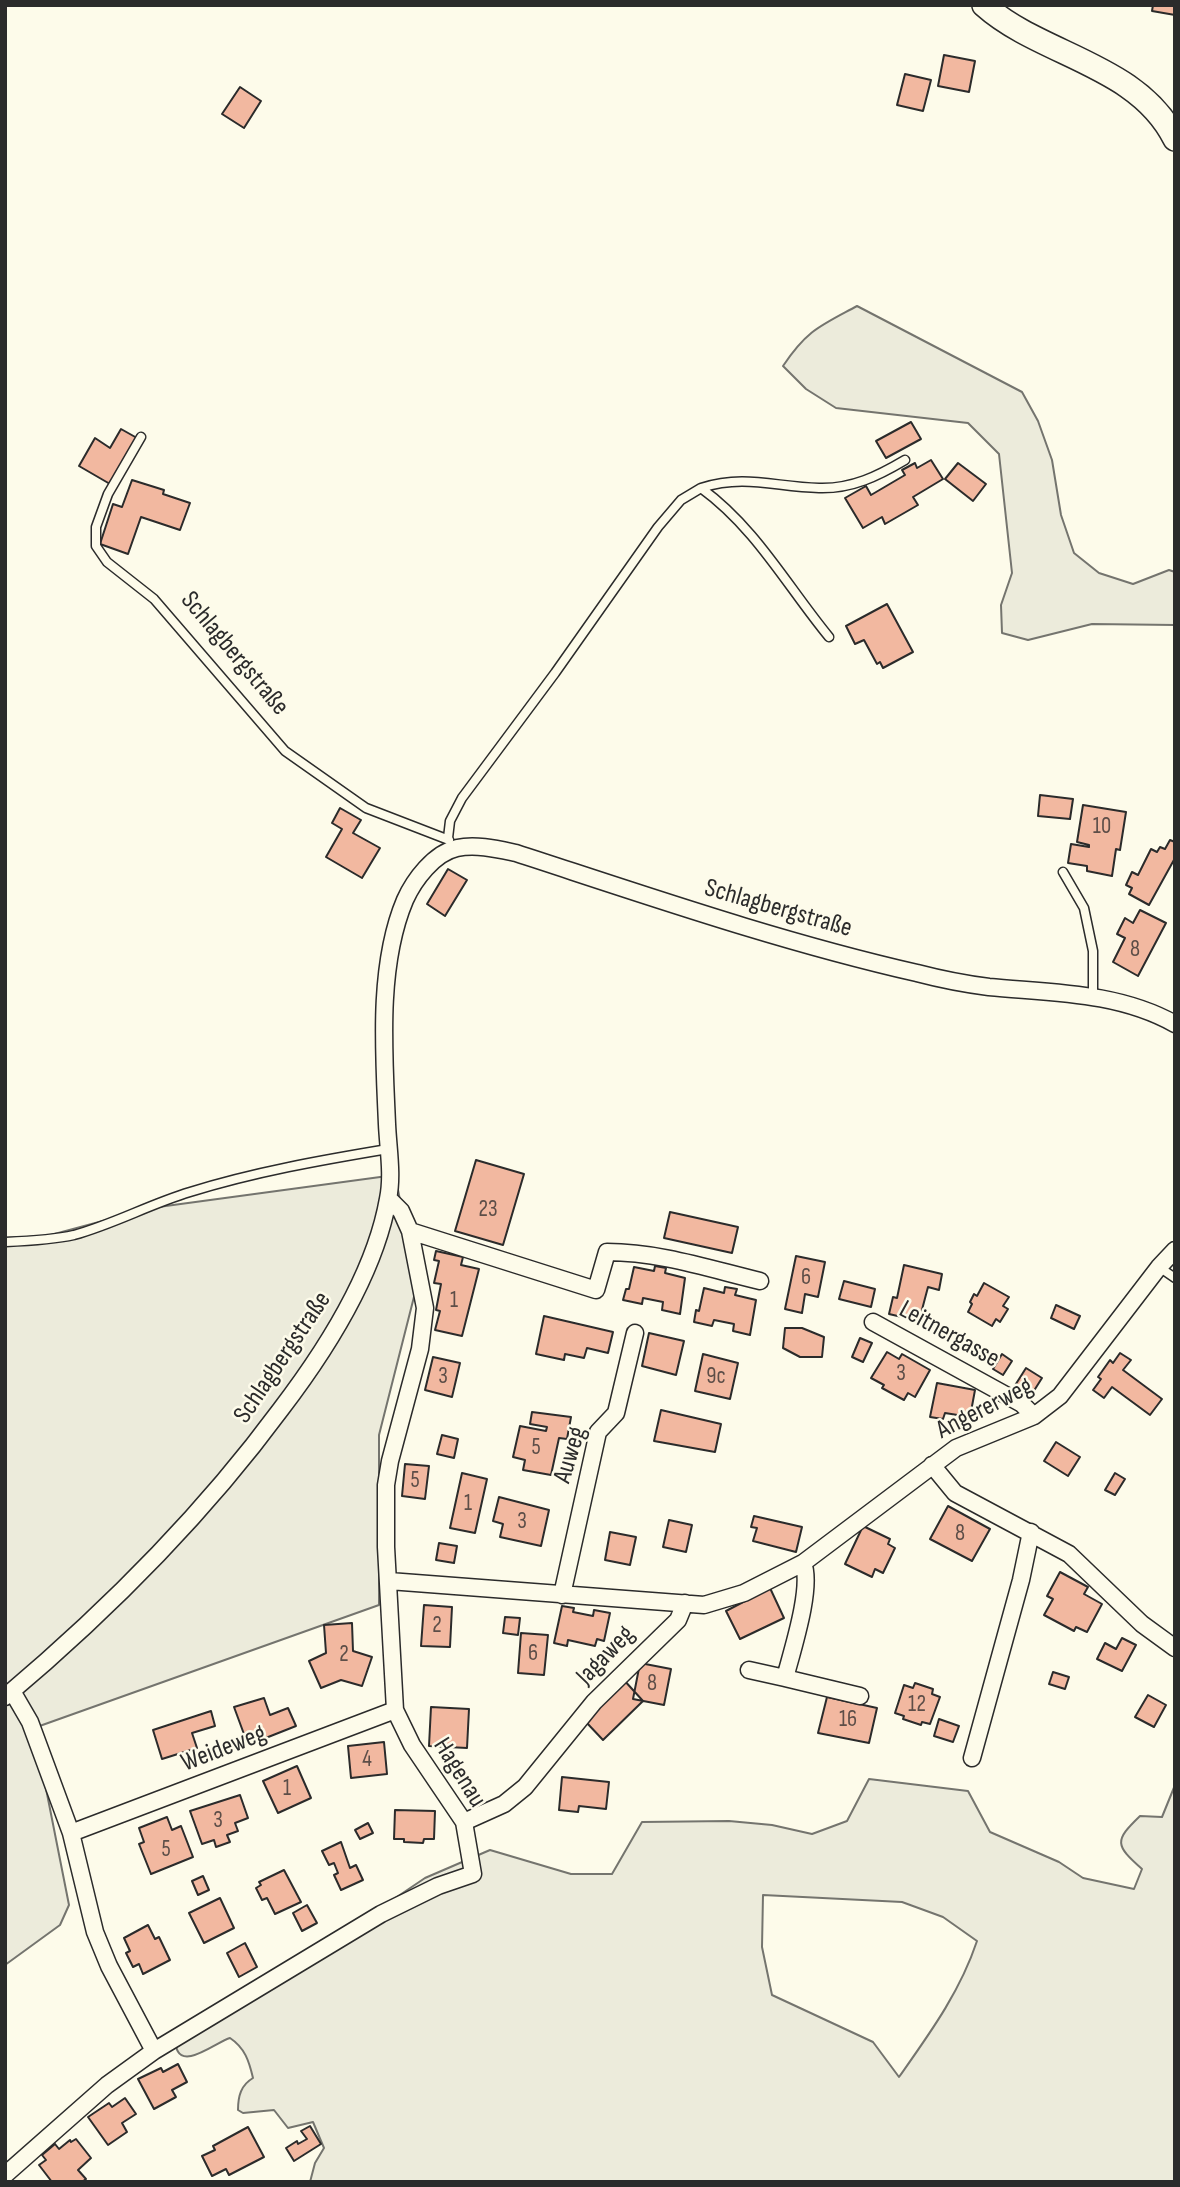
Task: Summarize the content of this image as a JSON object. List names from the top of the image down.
{
  "streets": {
    "street": [
      "Schlagbergstraße",
      "Leitnergasse",
      "Angererweg",
      "Auweg",
      "Jagaweg",
      "Weideweg",
      "Hagenau"
    ]
  },
  "crossings": [
    ["Schlagbergstraße", "Hagenau"],
    ["Leitnergasse", "Angererweg"],
    ["Jagaweg", "Hagenau"],
    ["Weideweg", "Hagenau"]
  ],
  "house_numbers": [
    "10",
    "8",
    "23",
    "6",
    "1",
    "3",
    "3",
    "9c",
    "5",
    "5",
    "1",
    "3",
    "8",
    "2",
    "6",
    "2",
    "8",
    "12",
    "16",
    "4",
    "1",
    "3",
    "5"
  ]
}
